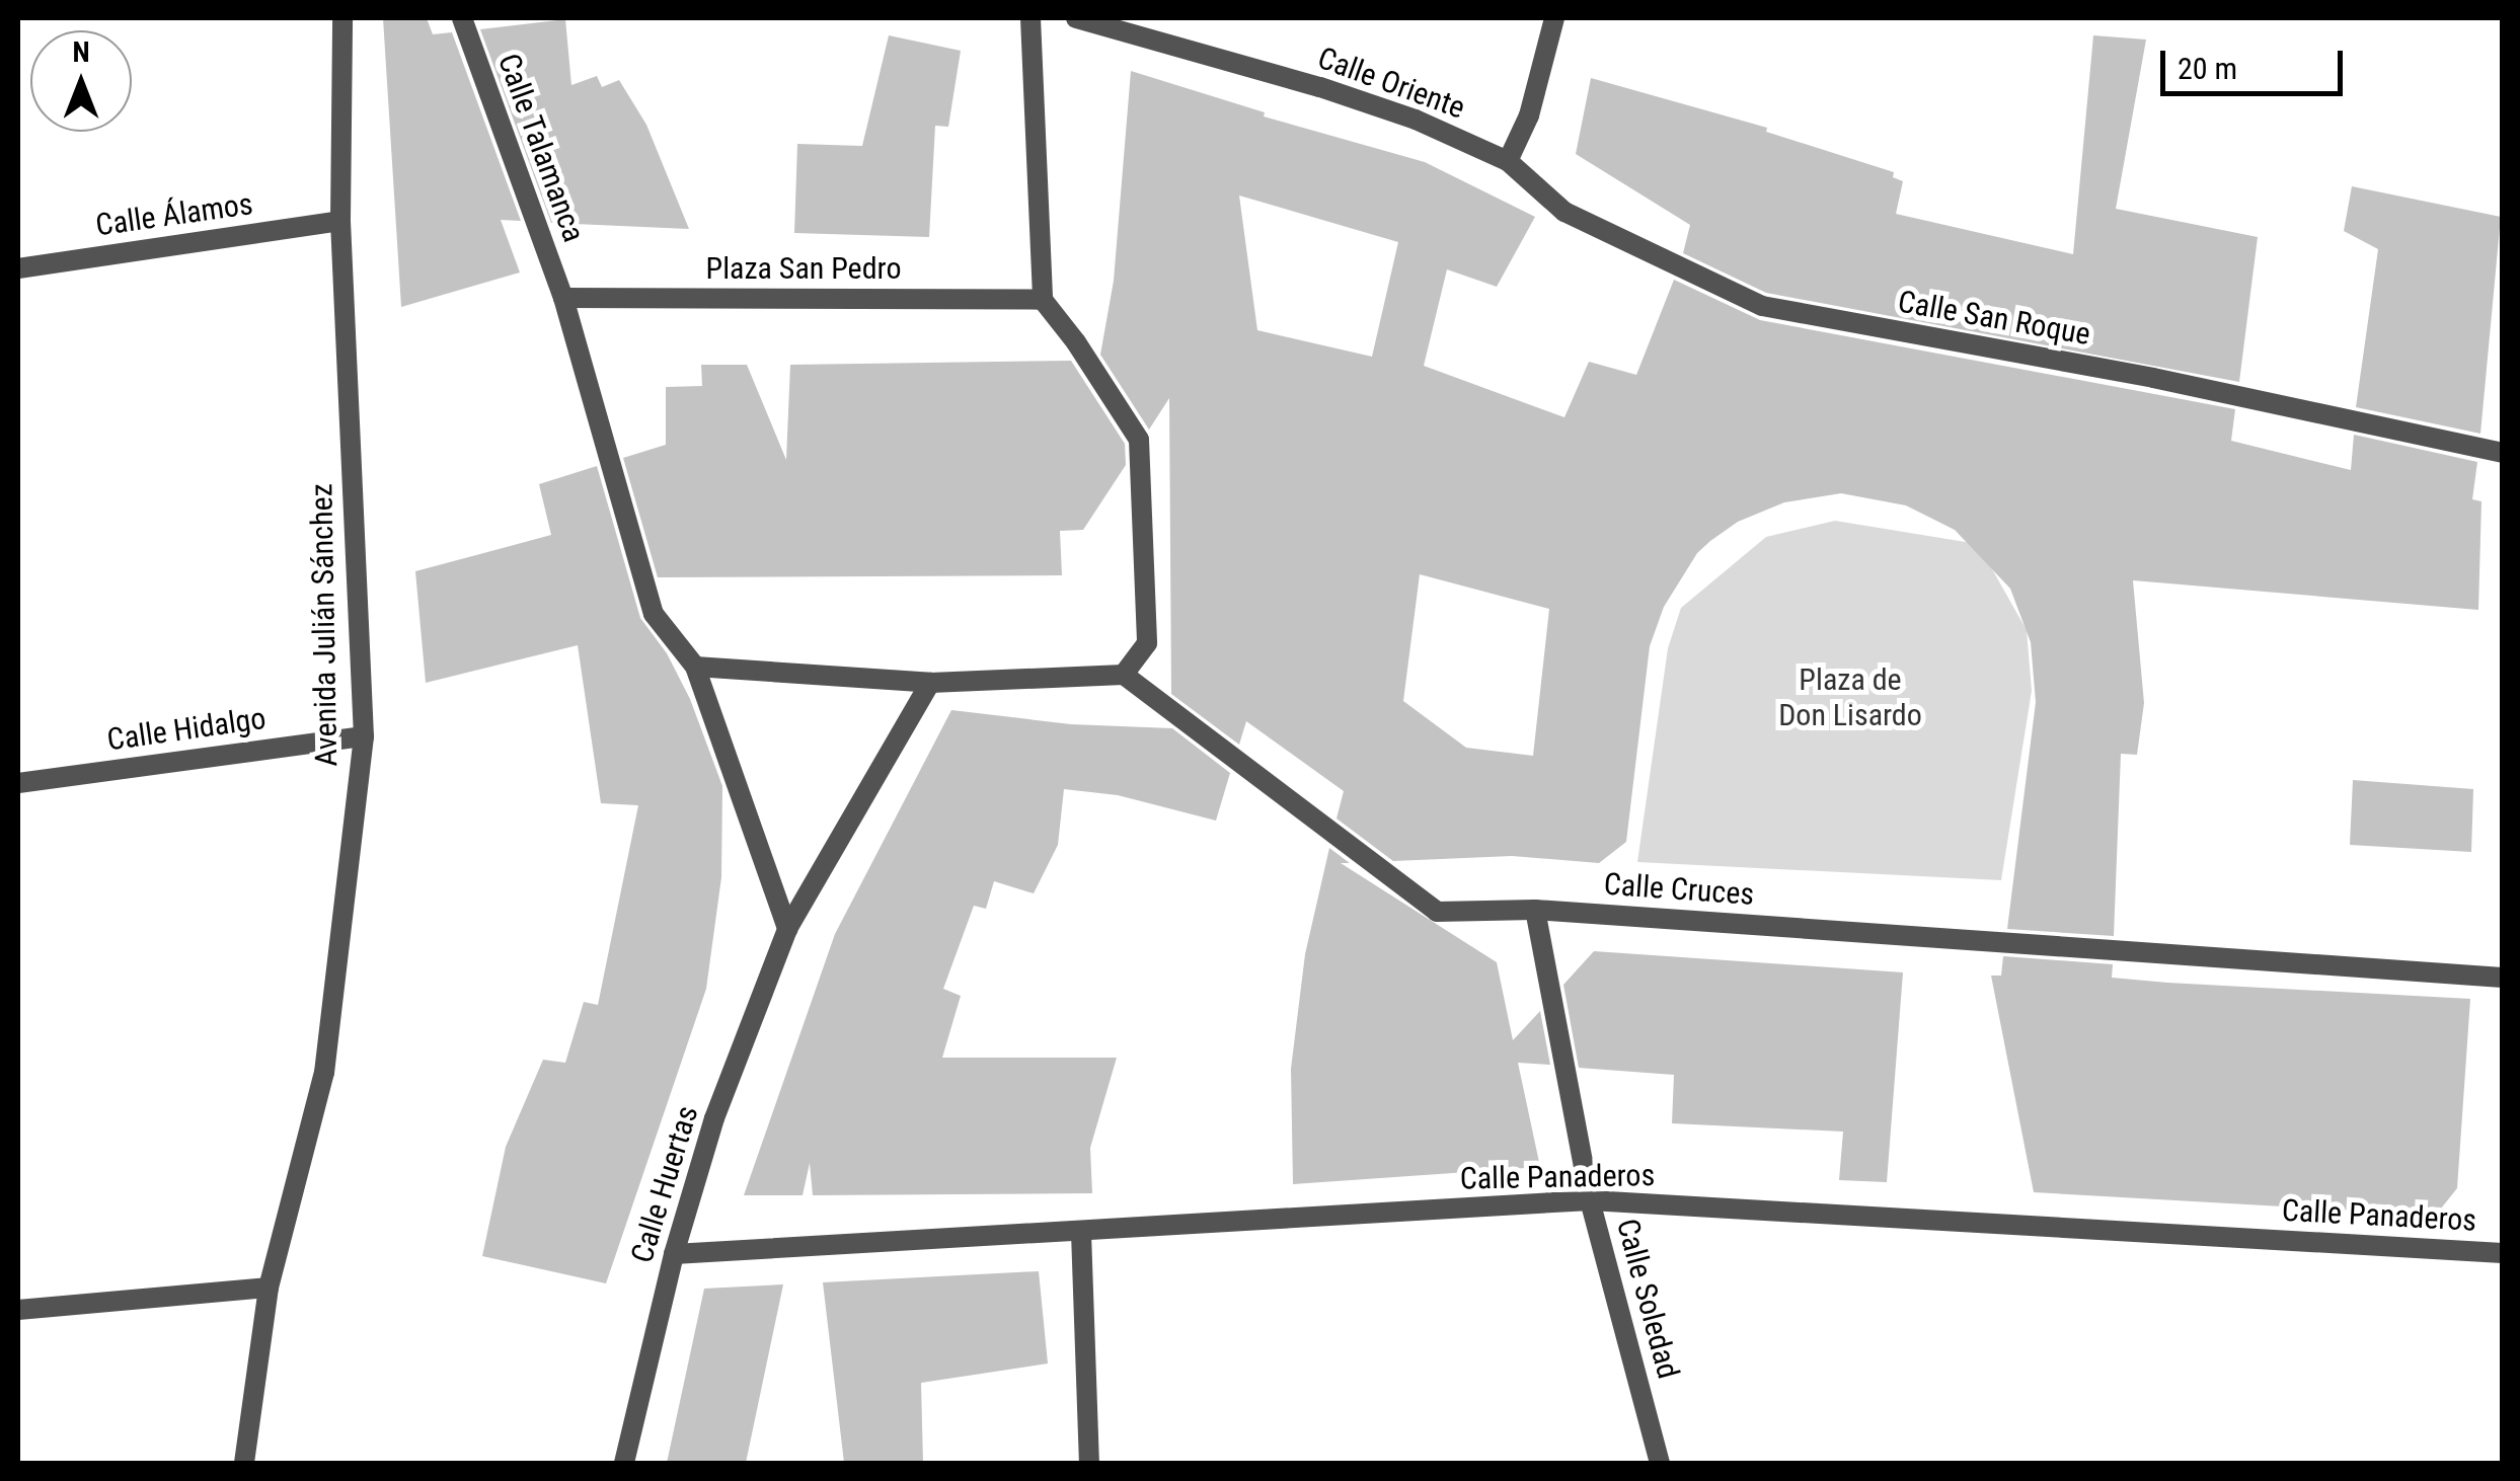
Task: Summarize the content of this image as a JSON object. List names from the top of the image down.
{
  "streets": {
    "street": [
      "Calle Oriente",
      "Calle Talamanca",
      "Calle Álamos",
      "Plaza San Pedro",
      "Calle San Roque",
      "Avenida Julián Sánchez",
      "Calle Hidalgo",
      "Calle Cruces",
      "Calle Panaderos",
      "Calle Huertas",
      "Calle Soledad"
    ]
  },
  "crossings": [
    ["Calle Oriente", "Calle San Roque"],
    ["Calle Talamanca", "Plaza San Pedro"],
    ["Calle Álamos", "Avenida Julián Sánchez"],
    ["Avenida Julián Sánchez", "Calle Hidalgo"],
    ["Calle Cruces", "Calle Soledad"],
    ["Calle Panaderos", "Calle Huertas"],
    ["Calle Panaderos", "Calle Soledad"]
  ],
  "parks": ["Plaza de Don Lisardo"],
  "scale_bar": "20 m",
  "north": "top"
}
